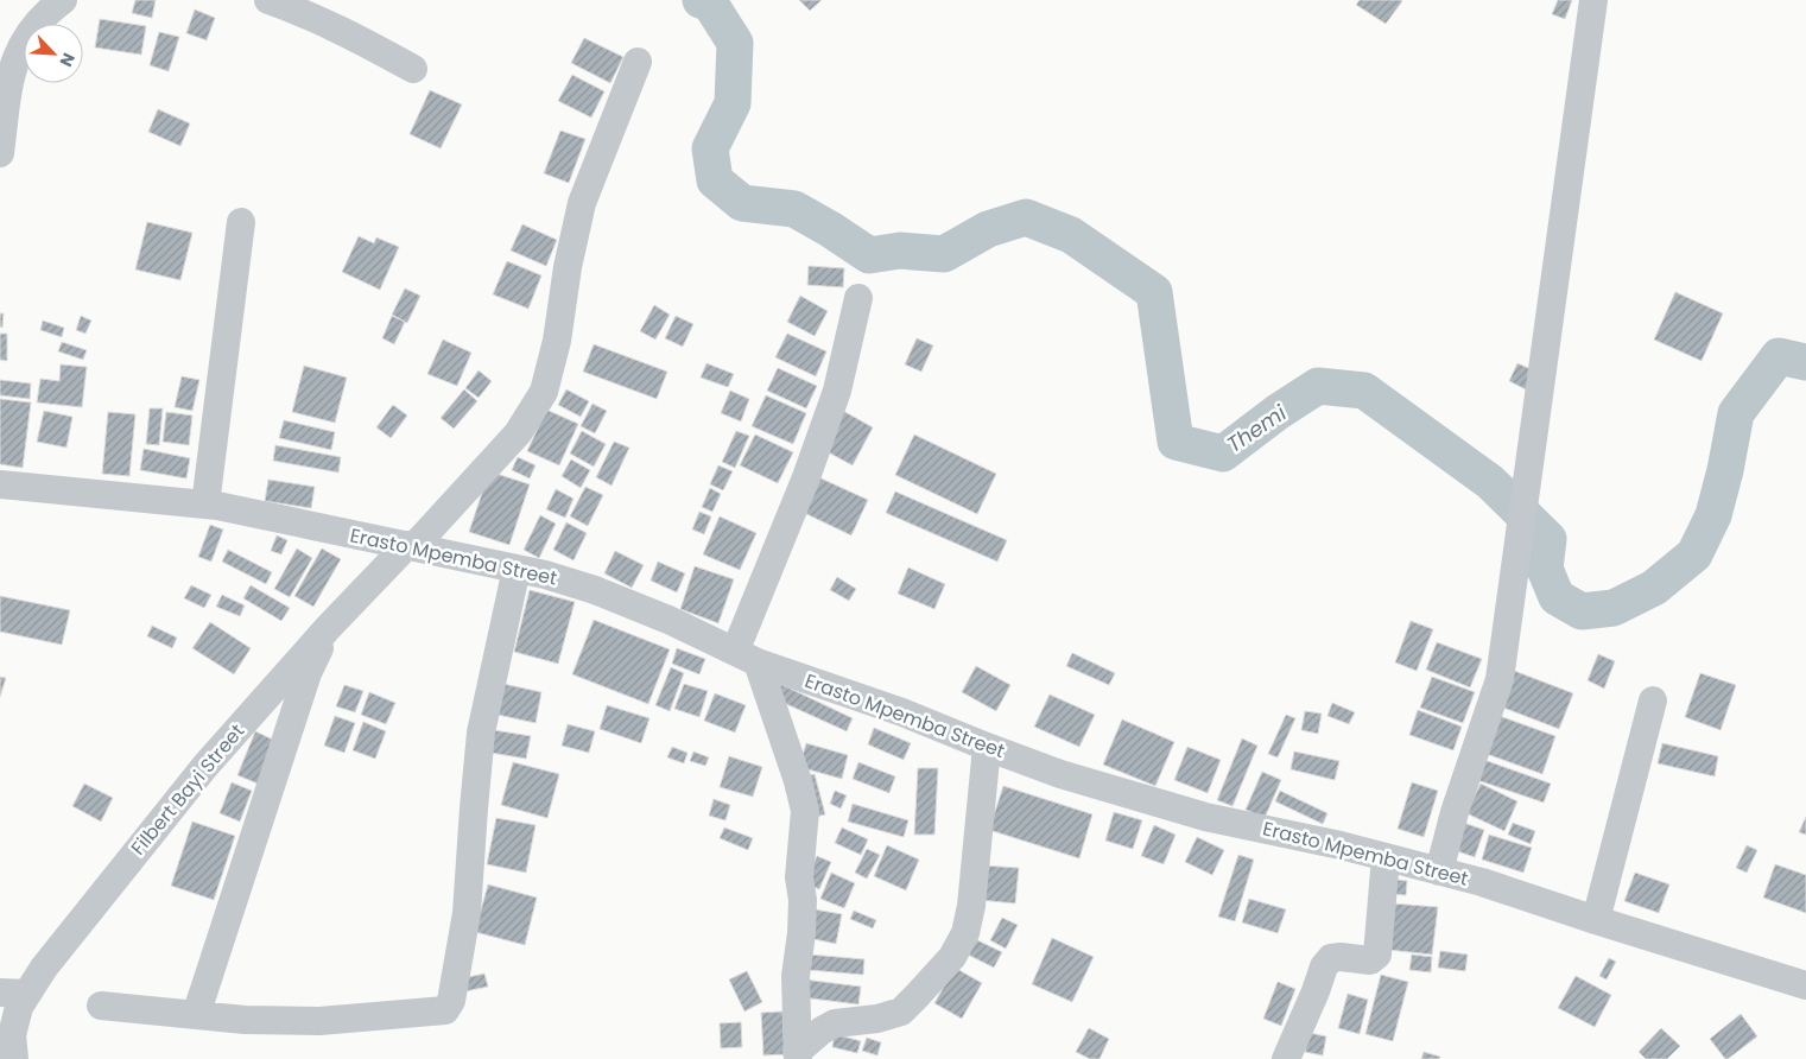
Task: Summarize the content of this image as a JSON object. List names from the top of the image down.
{
  "streets": {
    "street": ["Erasto Mpemba Street", "Filbert Bayi Street"]
  },
  "crossings": [
    ["Erasto Mpemba Street", "Filbert Bayi Street"]
  ],
  "water": ["Themi"],
  "north": "bottom right"
}
